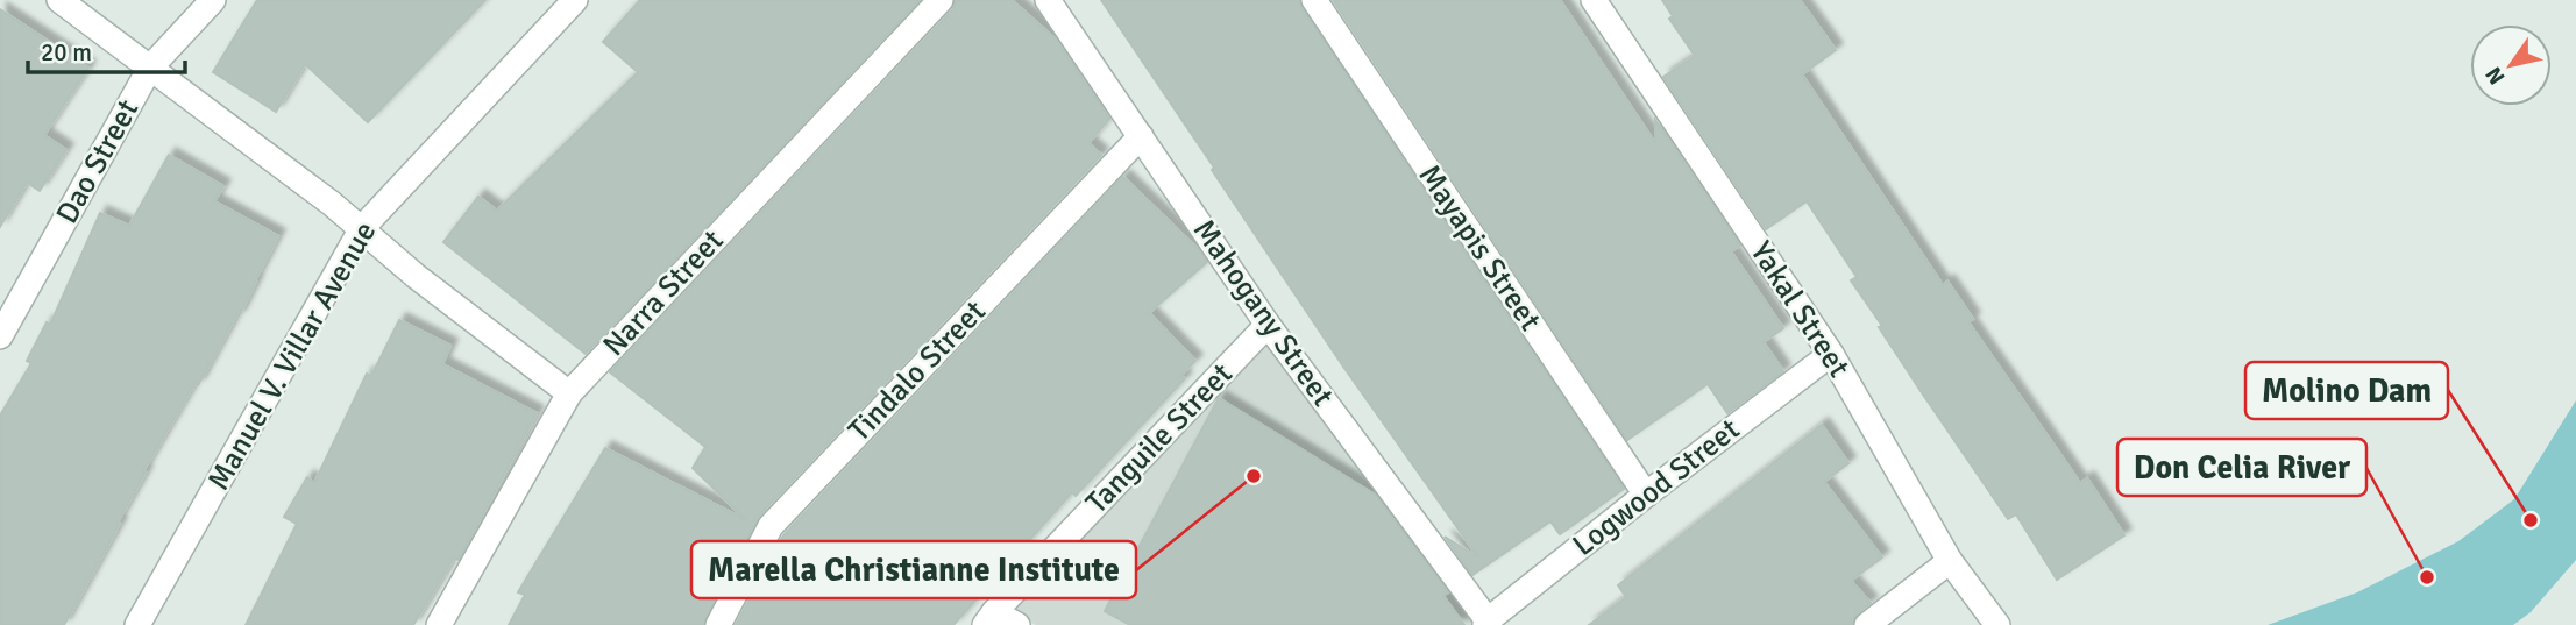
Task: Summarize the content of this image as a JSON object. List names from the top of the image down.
{
  "streets": {
    "street": [
      "Dao Street",
      "Mayapis Street",
      "Narra Street",
      "Yakal Street",
      "Mahogany Street",
      "Manuel V. Villar Avenue",
      "Tindalo Street",
      "Tanguile Street",
      "Logwood Street"
    ]
  },
  "crossings": [
    ["Mayapis Street", "Logwood Street"],
    ["Yakal Street", "Logwood Street"],
    ["Mahogany Street", "Tindalo Street"],
    ["Mahogany Street", "Tanguile Street"],
    ["Mahogany Street", "Logwood Street"]
  ],
  "places": ["Marella Christianne Institute", "Molino Dam", "Don Celia River"],
  "scale_bar": "20 m",
  "north": "bottom left"
}
